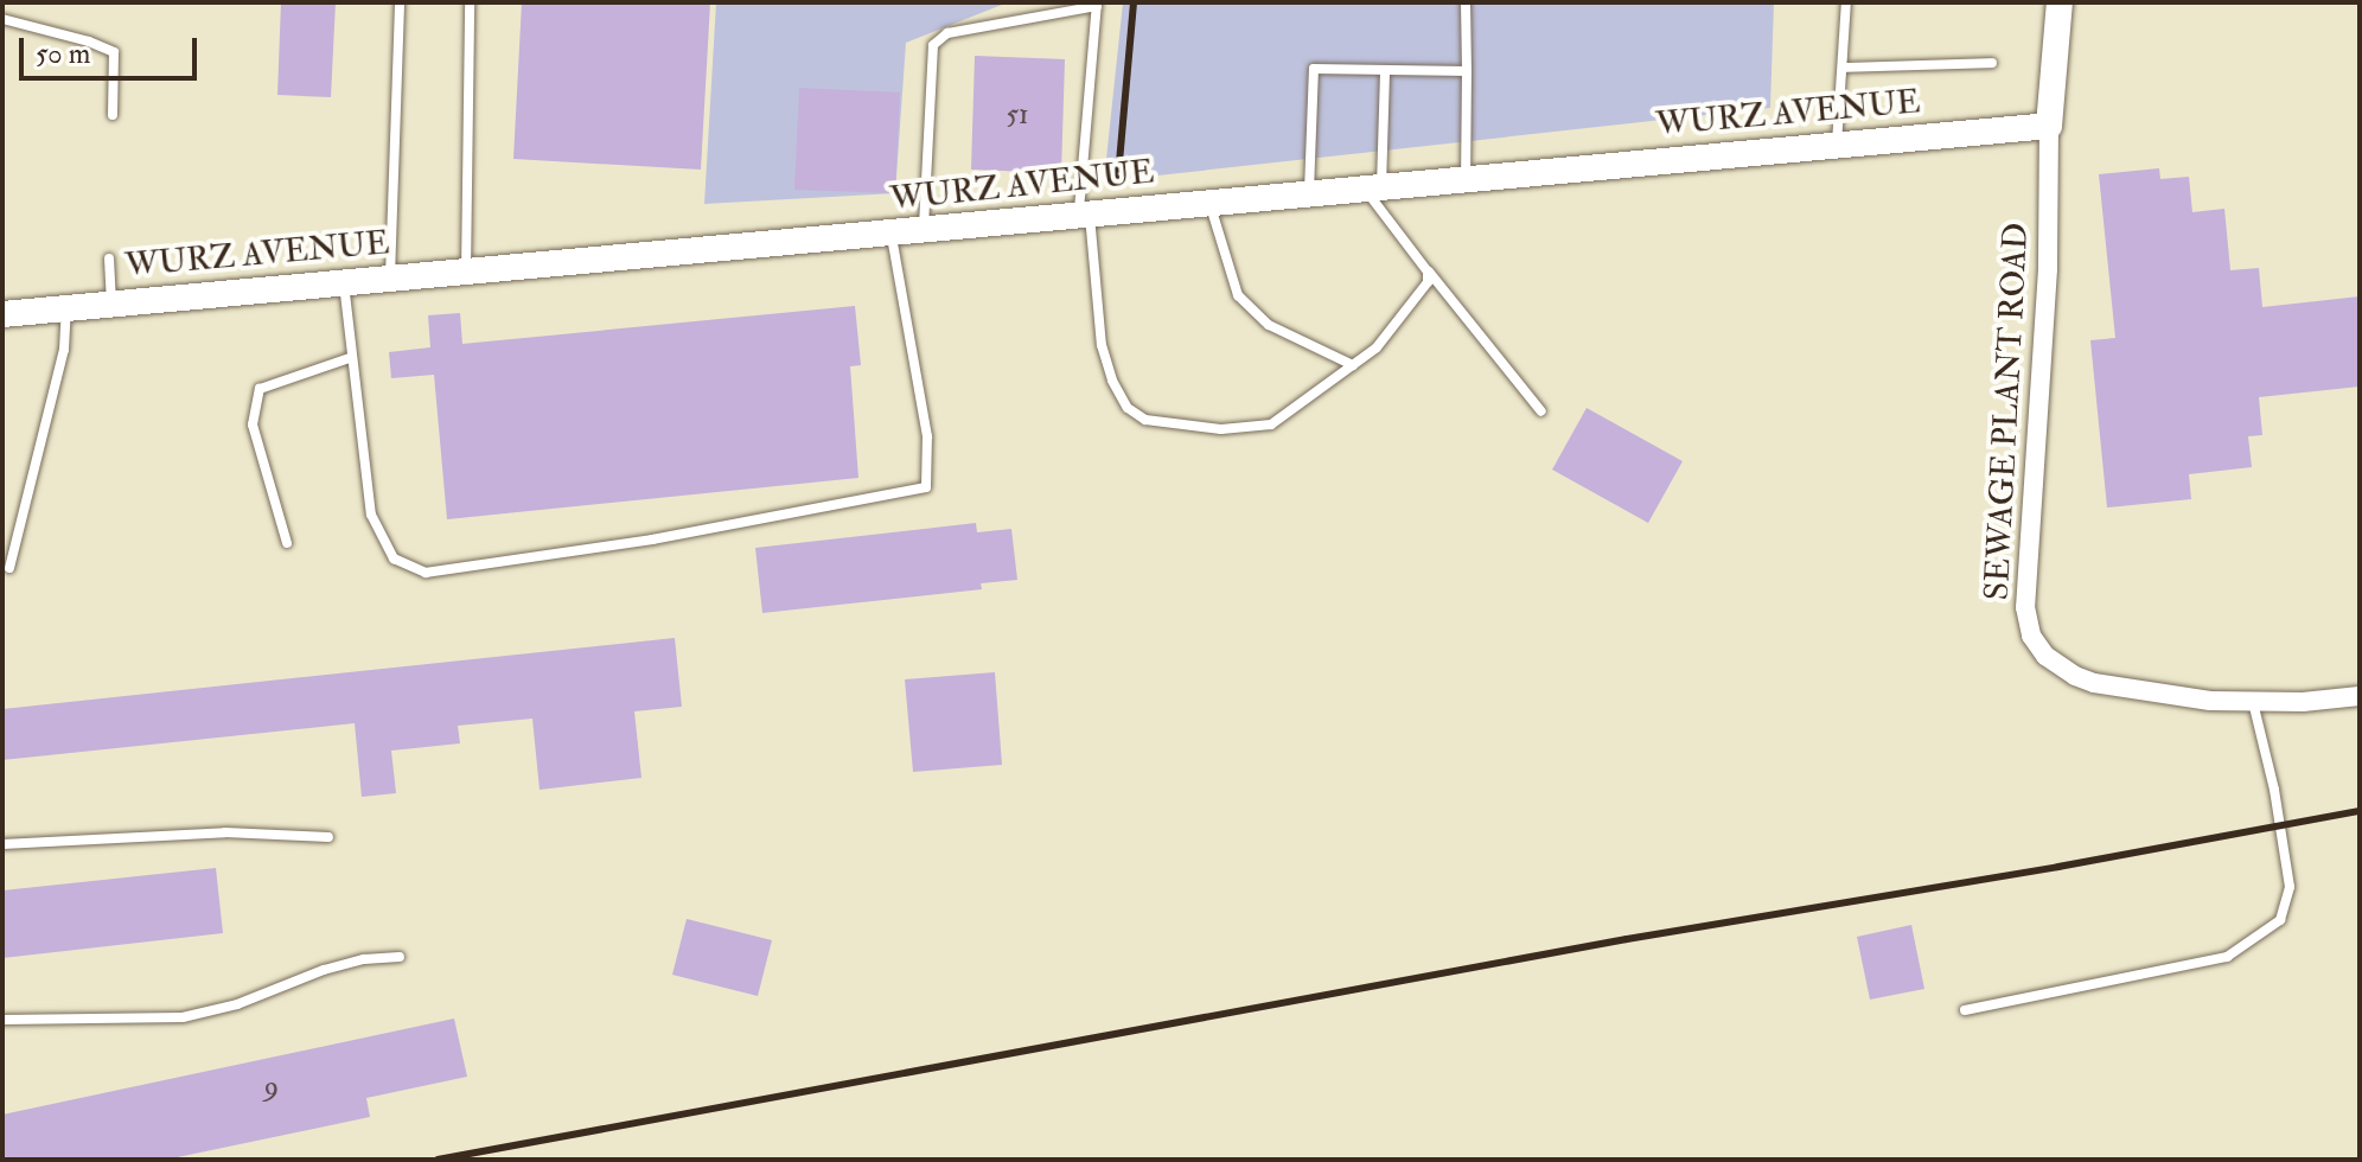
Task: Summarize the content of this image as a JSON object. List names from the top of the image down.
{
  "streets": {
    "street": ["WURZ AVENUE", "SEWAGE PLANT ROAD"]
  },
  "crossings": [
    ["WURZ AVENUE", "SEWAGE PLANT ROAD"]
  ],
  "house_numbers": ["51", "9"],
  "scale_bar": "50 m"
}
